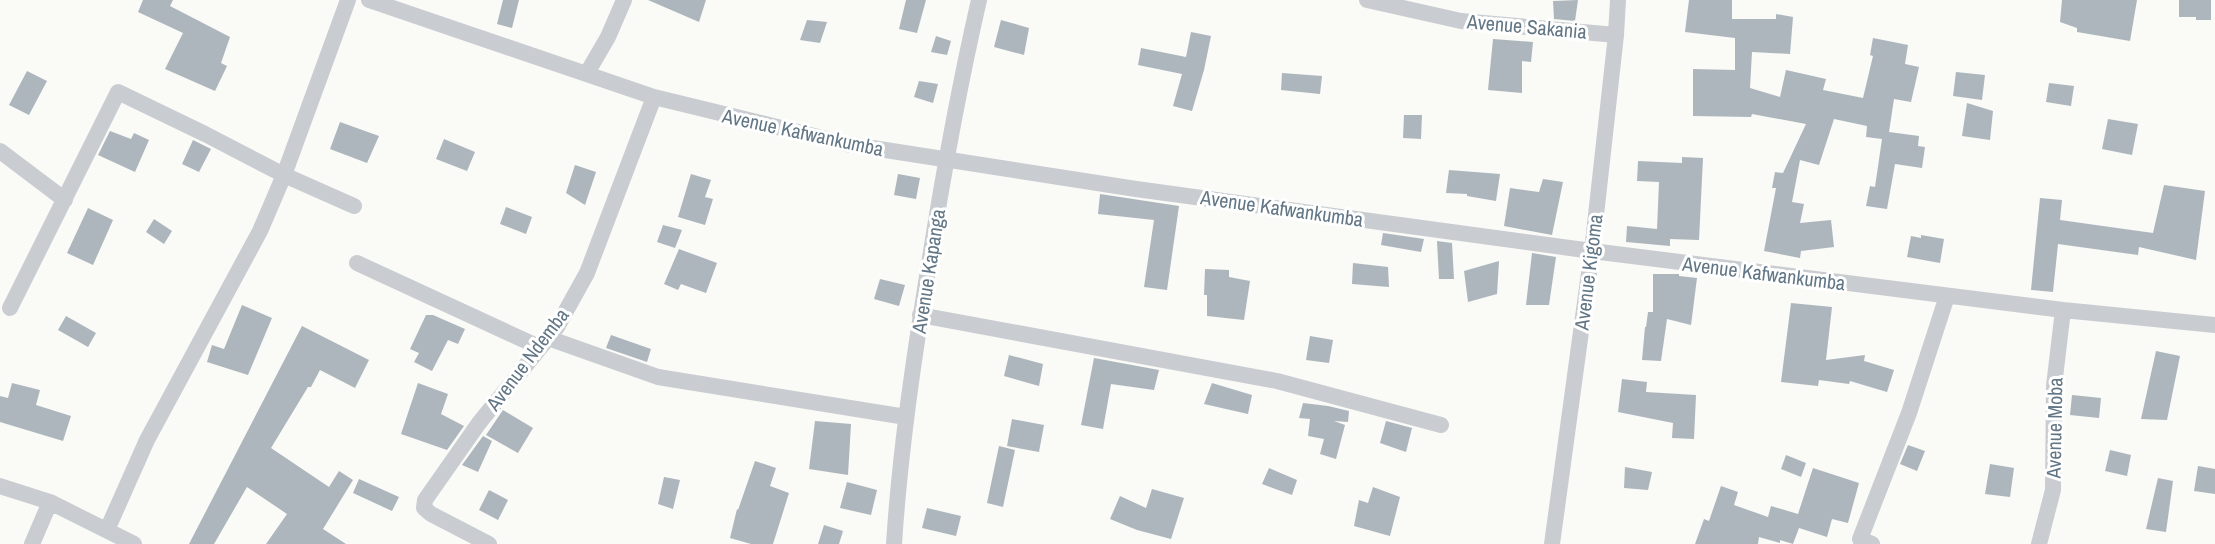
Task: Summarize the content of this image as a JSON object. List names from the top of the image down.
{
  "streets": {
    "street": [
      "Avenue Sakania",
      "Avenue Kafwankumba",
      "Avenue Kapanga",
      "Avenue Kigoma",
      "Avenue Ndemba",
      "Avenue Moba"
    ]
  },
  "crossings": [
    ["Avenue Sakania", "Avenue Kigoma"],
    ["Avenue Kafwankumba", "Avenue Kapanga"],
    ["Avenue Kafwankumba", "Avenue Kigoma"],
    ["Avenue Kafwankumba", "Avenue Ndemba"],
    ["Avenue Kafwankumba", "Avenue Moba"]
  ]
}
